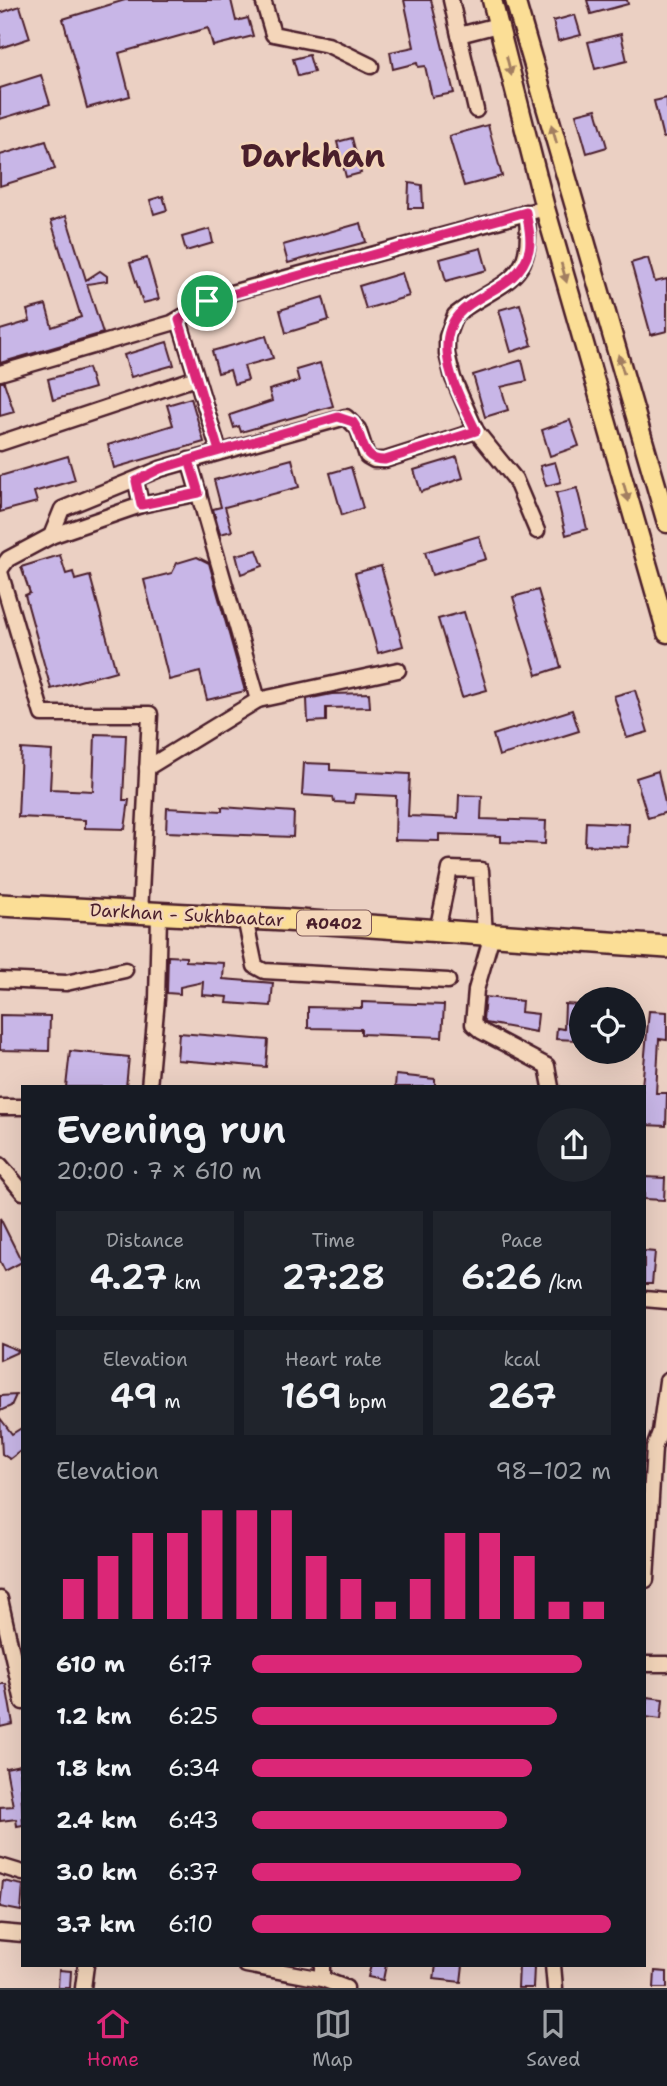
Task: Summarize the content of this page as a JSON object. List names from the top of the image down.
{
  "streets": {
    "highway": ["Darkhan - Sukhbaatar", "A0402"]
  },
  "districts": ["Darkhan"],
  "page": {
    "heading": ["Evening run", "20:00 · 7 × 610 m"],
    "stats": [
      ["Distance", "4.27 km"],
      ["Time", "27:28"],
      ["Pace", "6:26 /km"],
      ["Elevation", "49 m"],
      ["Heart rate", "169 bpm"],
      ["kcal", "267"]
    ],
    "chart": ["Elevation", "98–102 m"],
    "list": [
      {
        "name": "610 m",
        "note": "6:17"
      },
      {
        "name": "1.2 km",
        "note": "6:25"
      },
      {
        "name": "1.8 km",
        "note": "6:34"
      },
      {
        "name": "2.4 km",
        "note": "6:43"
      },
      {
        "name": "3.0 km",
        "note": "6:37"
      },
      {
        "name": "3.7 km",
        "note": "6:10"
      }
    ],
    "tabs": ["Home", "Map", "Saved"]
  }
}
